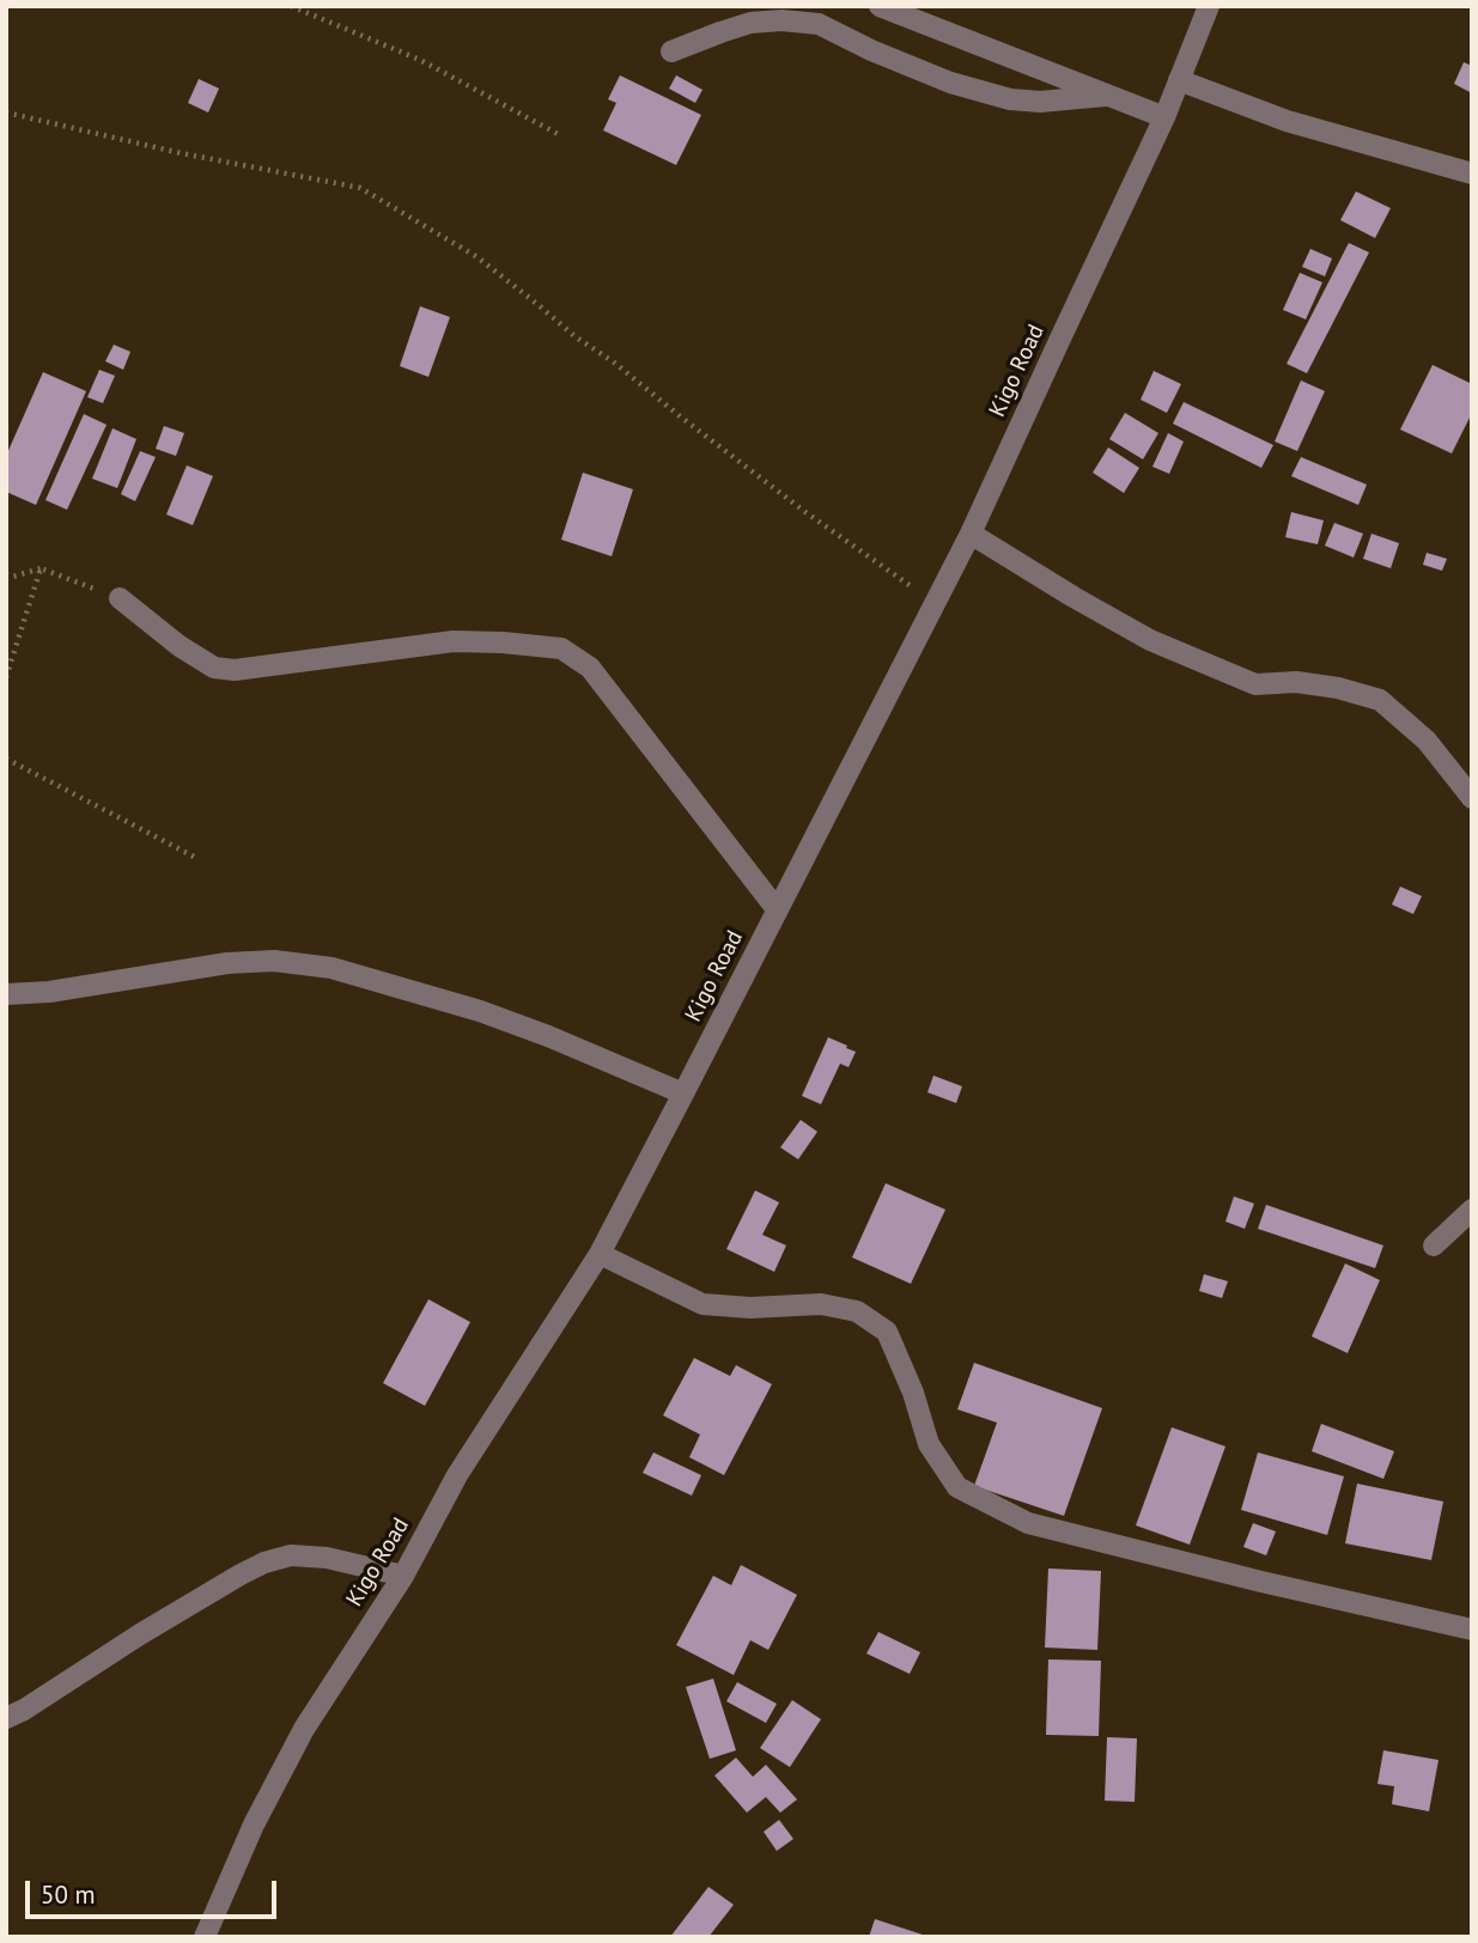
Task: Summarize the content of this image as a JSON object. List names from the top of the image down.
{
  "streets": {
    "street": ["Kigo Road"]
  },
  "scale_bar": "50 m"
}
